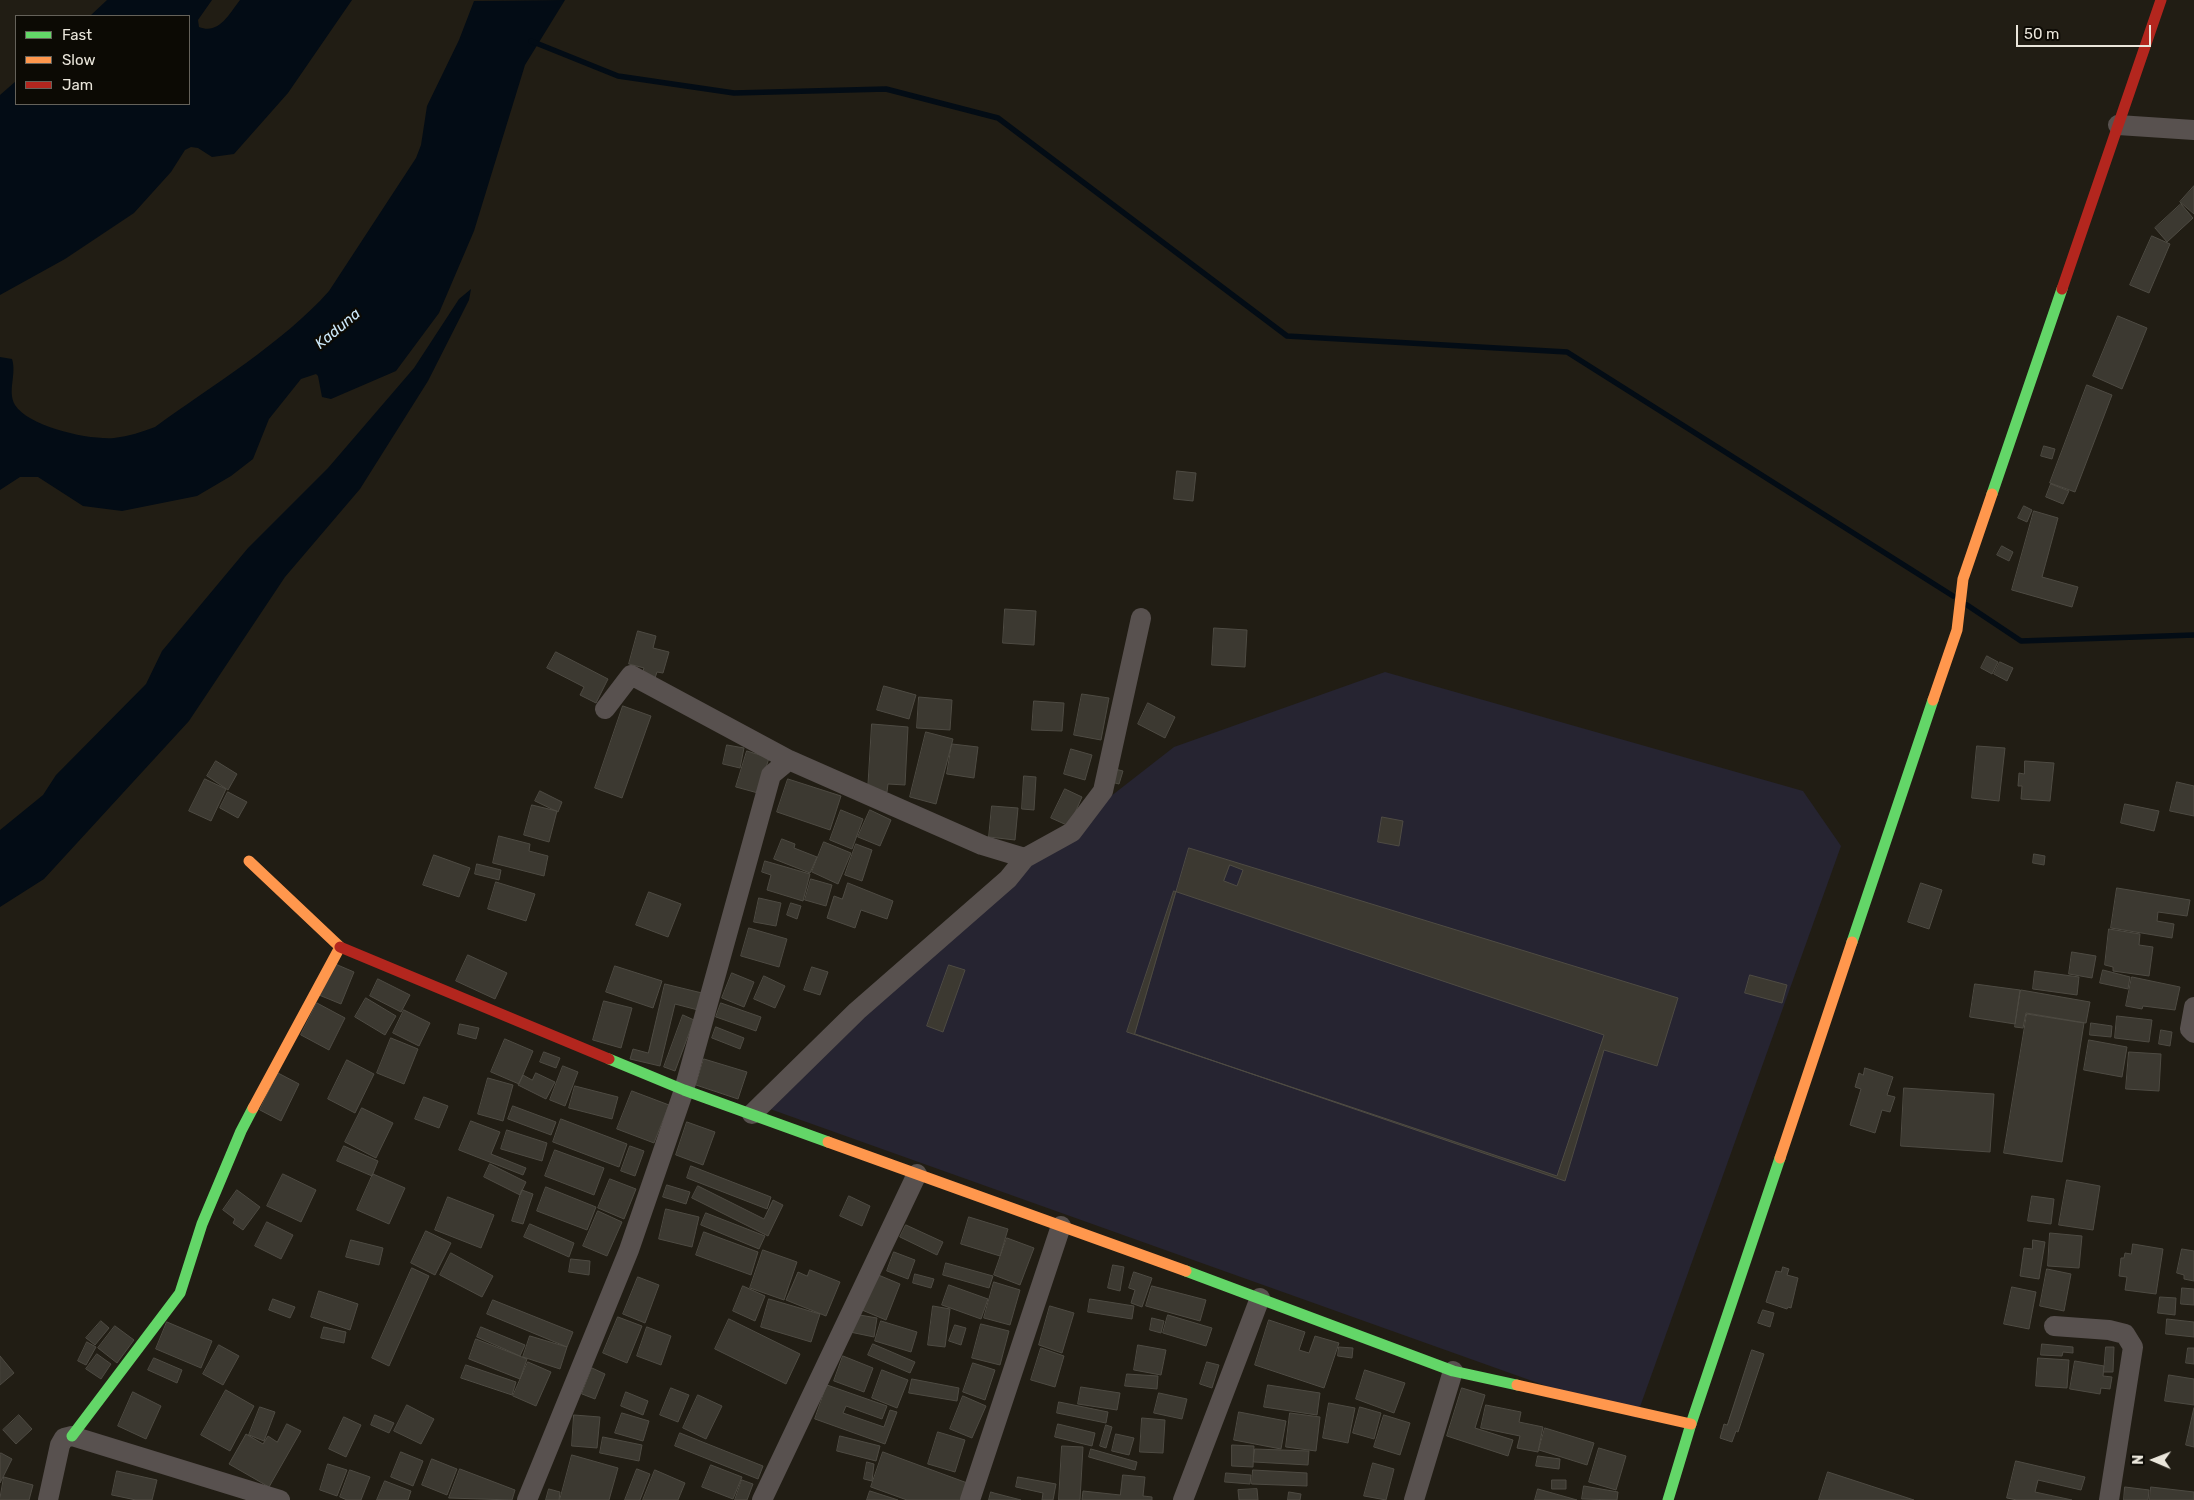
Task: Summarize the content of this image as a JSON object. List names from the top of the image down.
{
  "water": ["Kaduna"],
  "legend": ["Fast", "Slow", "Jam"],
  "scale_bar": "50 m",
  "north": "left"
}
